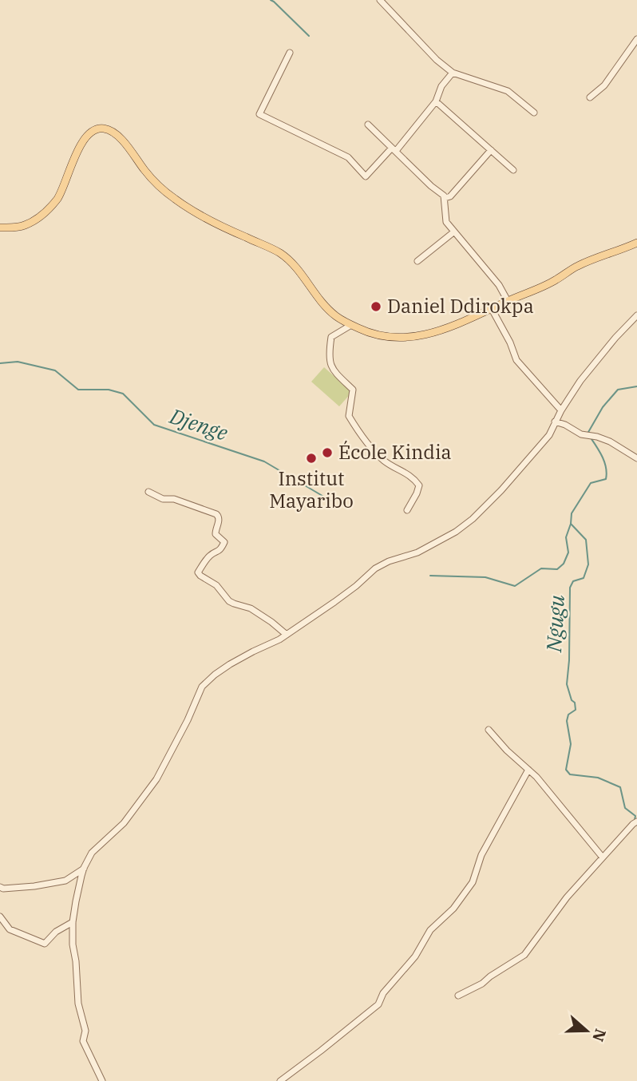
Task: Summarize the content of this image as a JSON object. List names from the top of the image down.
{
  "water": ["Djenge", "Ngugu"],
  "places": ["Daniel Ddirokpa", "École Kindia", "Institut Mayaribo"],
  "north": "right"
}
